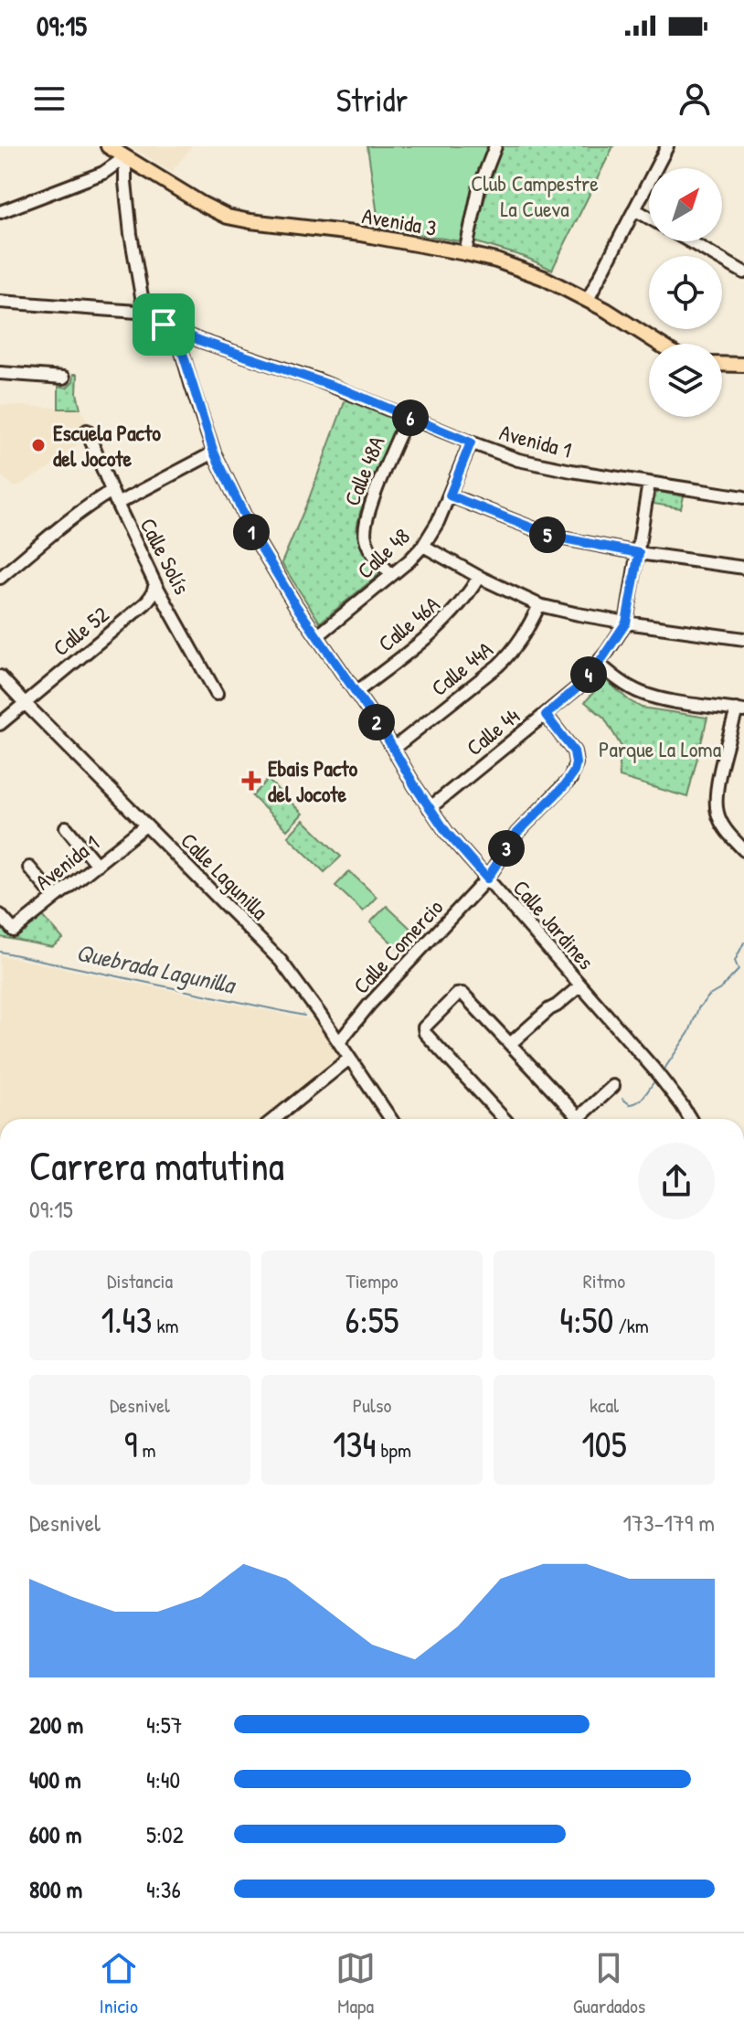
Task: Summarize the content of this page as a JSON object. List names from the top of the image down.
{
  "streets": {
    "main road": ["Avenida 3"],
    "street": [
      "Avenida 1",
      "Calle 48A",
      "Calle 48",
      "Calle Solís",
      "Calle 46A",
      "Calle 52",
      "Calle 44A",
      "Calle 44",
      "Calle Lagunilla",
      "Calle Jardines",
      "Calle Comercio"
    ]
  },
  "crossings": [
    ["Avenida 1", "Calle 48A"],
    ["Avenida 1", "Calle 48"],
    ["Avenida 1", "Calle 44"],
    ["Avenida 1", "Calle Lagunilla"],
    ["Avenida 1", "Calle Jardines"],
    ["Calle 48A", "Calle 48"],
    ["Calle 48", "Calle Jardines"],
    ["Calle Solís", "Calle 52"],
    ["Calle 46A", "Calle Jardines"],
    ["Calle 52", "Calle Lagunilla"],
    ["Calle 44A", "Calle Jardines"],
    ["Calle 44", "Calle Jardines"],
    ["Calle 44", "Calle Comercio"],
    ["Calle Lagunilla", "Calle Comercio"],
    ["Calle Jardines", "Calle Comercio"]
  ],
  "water": ["Quebrada Lagunilla"],
  "parks": ["Club Campestre La Cueva", "Parque La Loma"],
  "places": {
    "other": ["Escuela Pacto del Jocote"],
    "health": ["Ebais Pacto del Jocote"]
  },
  "north": "top right",
  "page": {
    "status": "09:15",
    "header": "Stridr",
    "pins": [
      "6",
      "1",
      "5",
      "4",
      "2",
      "3"
    ],
    "heading": ["Carrera matutina", "09:15"],
    "stats": [
      ["Distancia", "1.43 km"],
      ["Tiempo", "6:55"],
      ["Ritmo", "4:50 /km"],
      ["Desnivel", "9 m"],
      ["Pulso", "134 bpm"],
      ["kcal", "105"]
    ],
    "chart": ["Desnivel", "173–179 m"],
    "list": [
      {
        "name": "200 m",
        "note": "4:57"
      },
      {
        "name": "400 m",
        "note": "4:40"
      },
      {
        "name": "600 m",
        "note": "5:02"
      },
      {
        "name": "800 m",
        "note": "4:36"
      }
    ],
    "tabs": ["Inicio", "Mapa", "Guardados"]
  }
}
